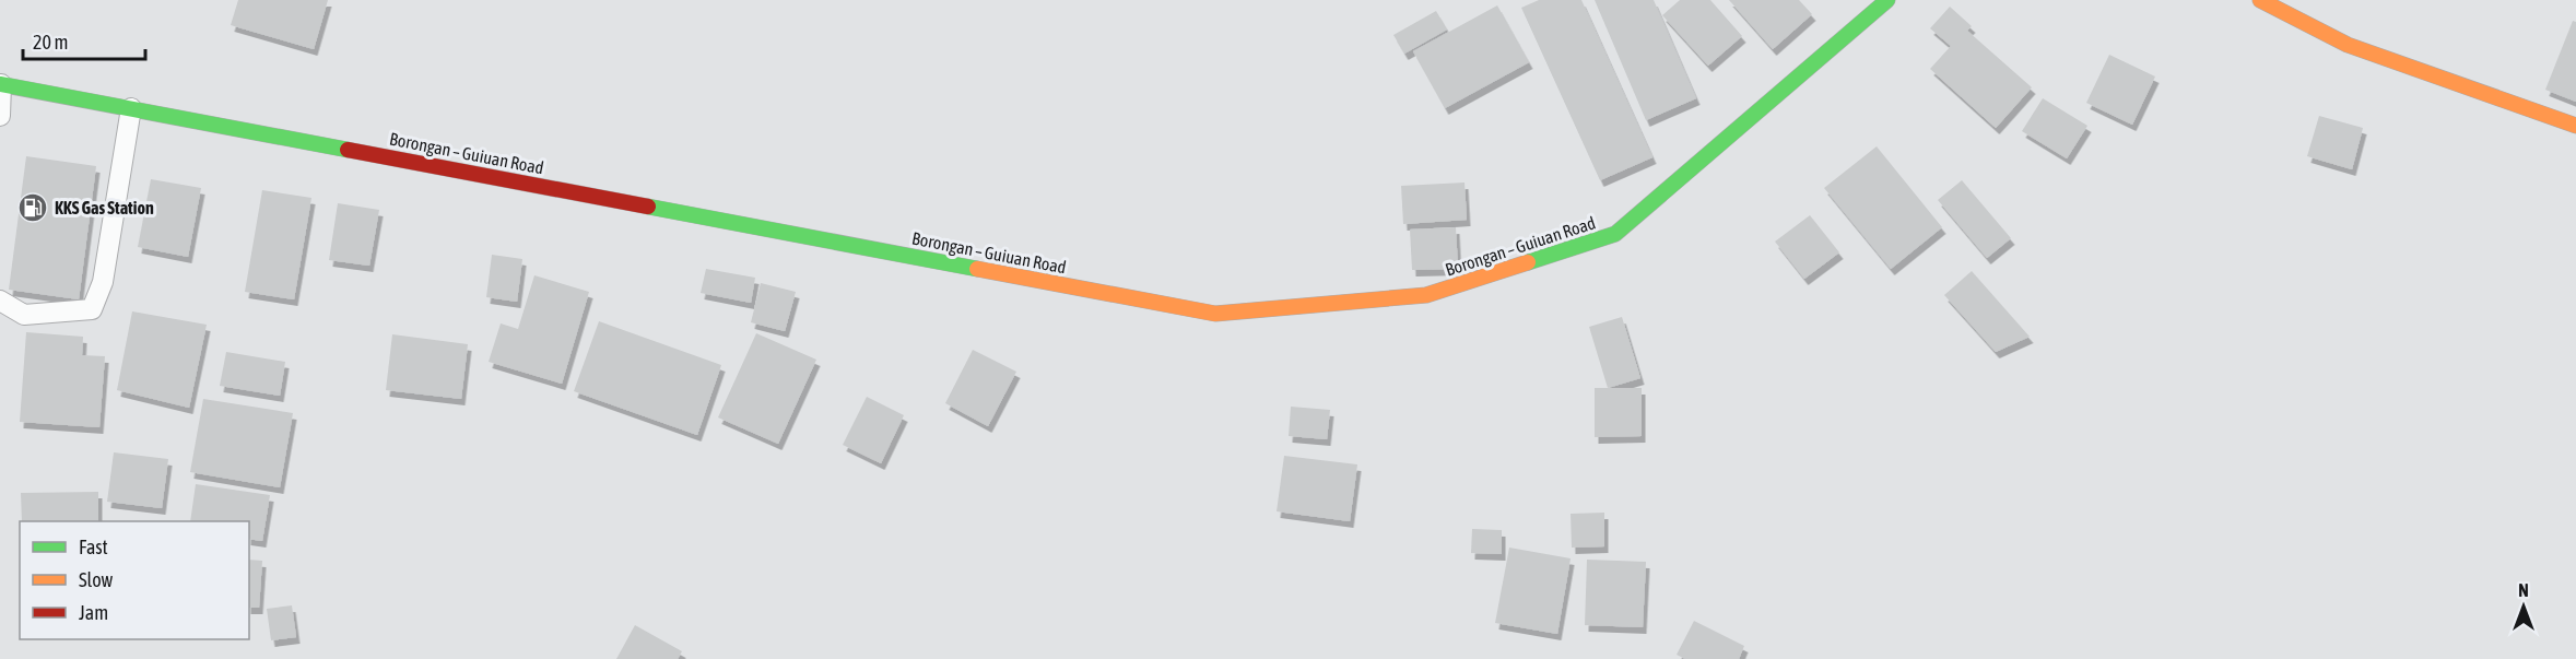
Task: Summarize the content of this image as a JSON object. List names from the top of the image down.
{
  "streets": {
    "main road": ["Borongan – Guiuan Road"]
  },
  "places": {
    "fuel station": ["KKS Gas Station"]
  },
  "legend": ["Fast", "Slow", "Jam"],
  "scale_bar": "20 m",
  "north": "top"
}
